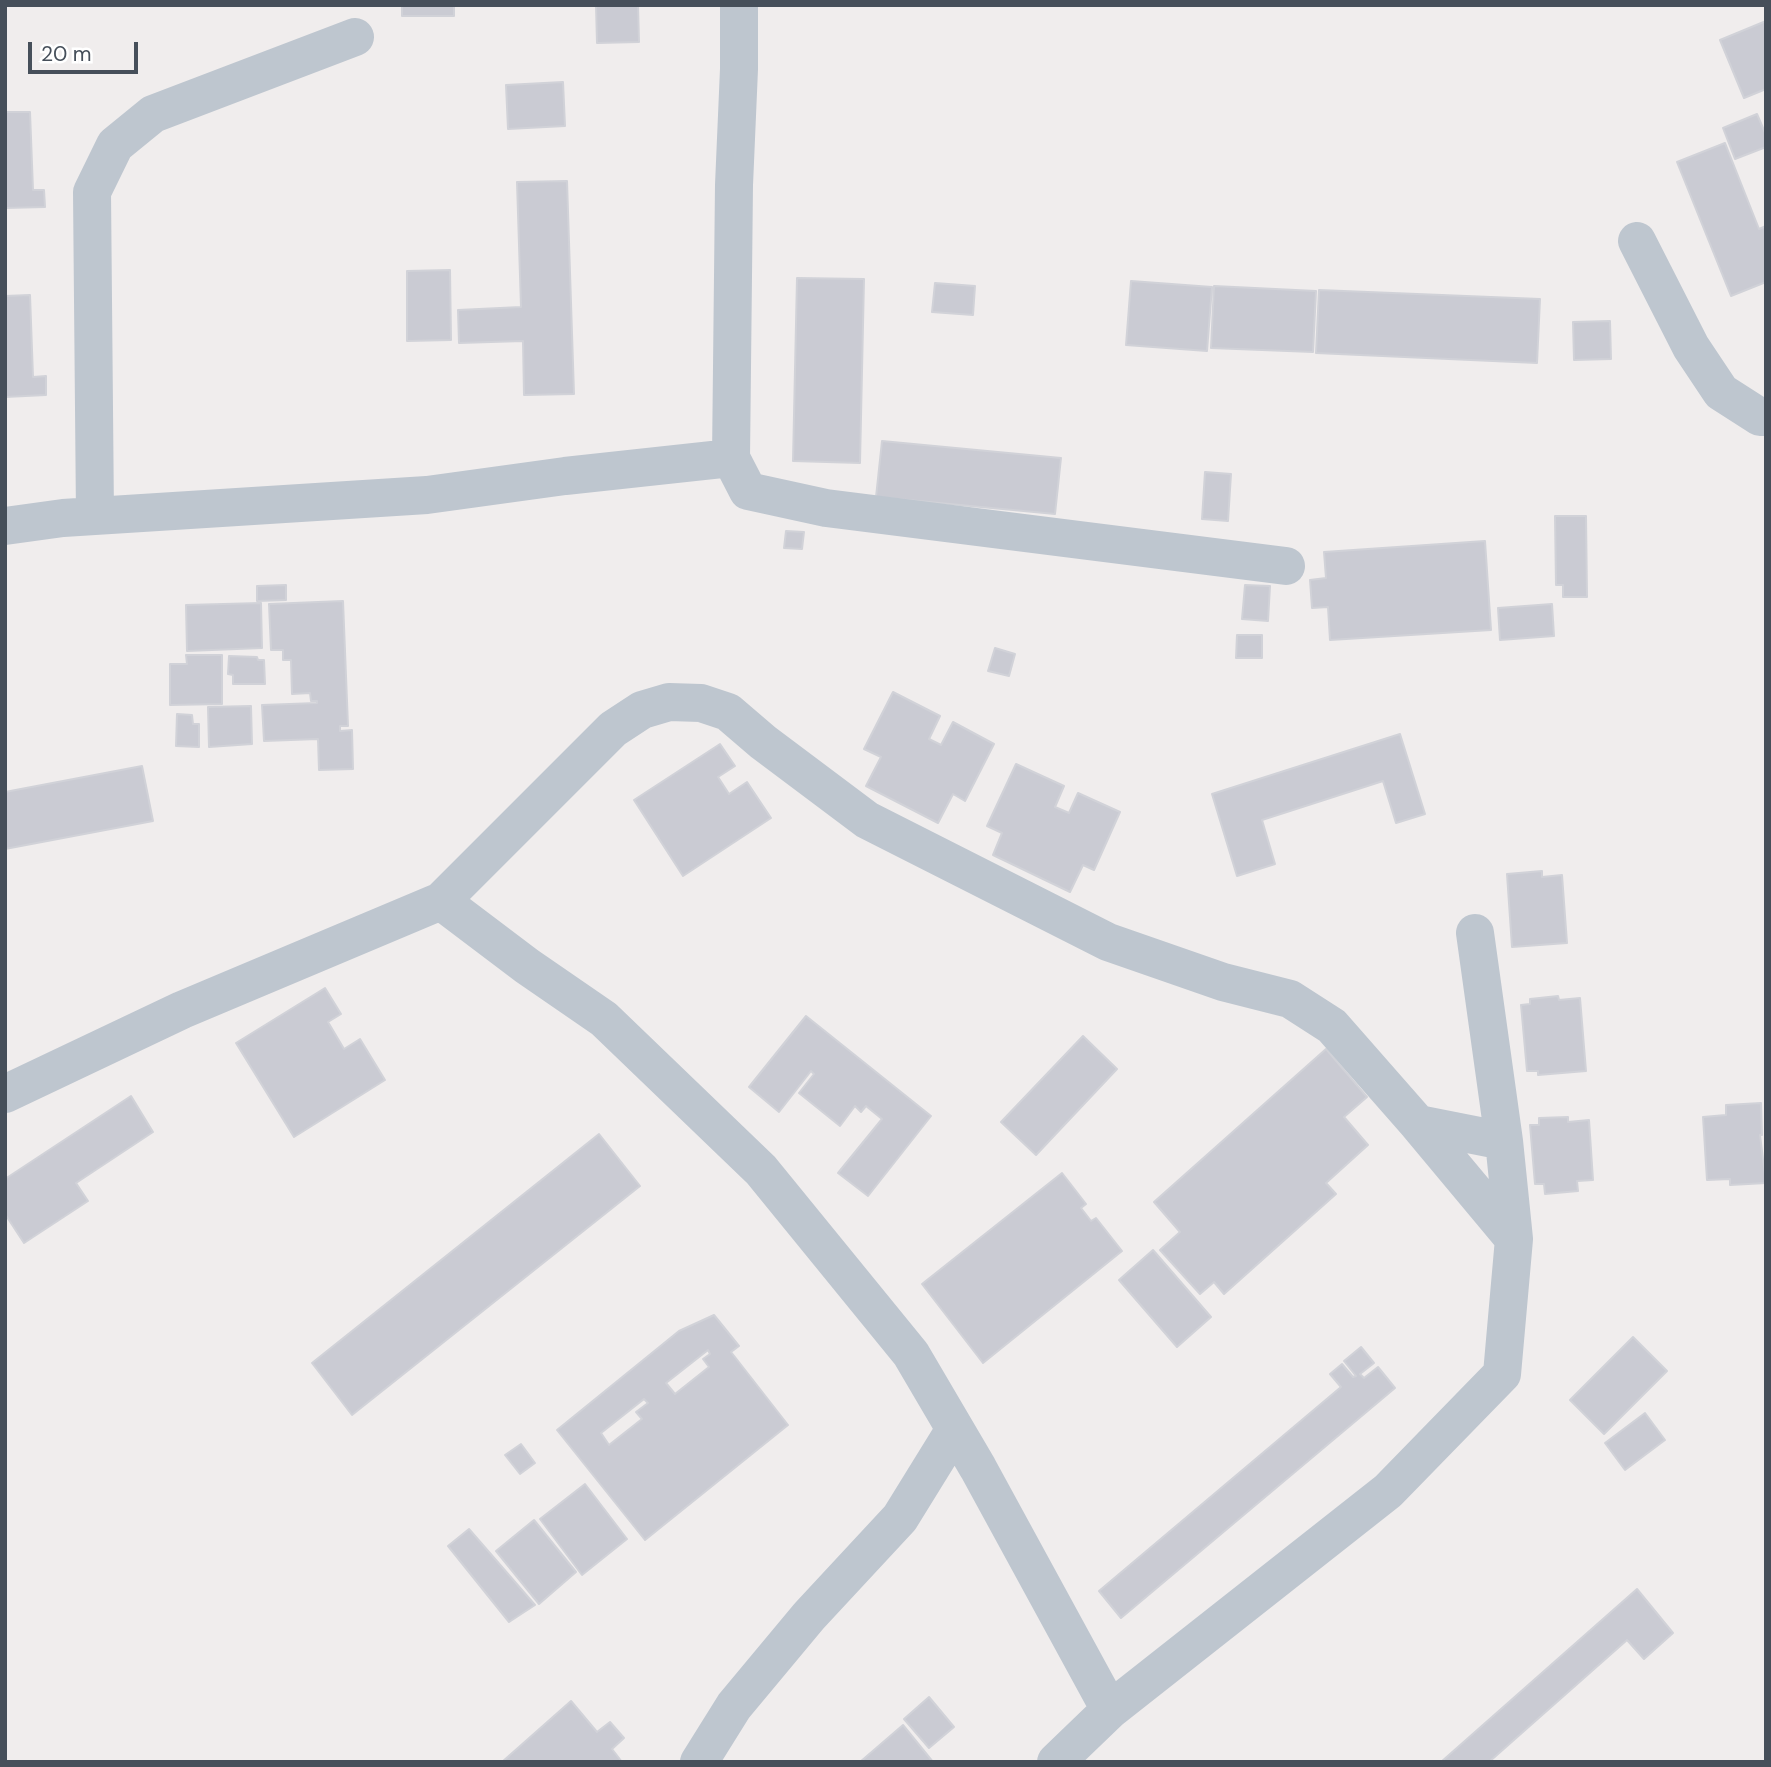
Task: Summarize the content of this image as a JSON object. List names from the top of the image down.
{
  "scale_bar": "20 m"
}
